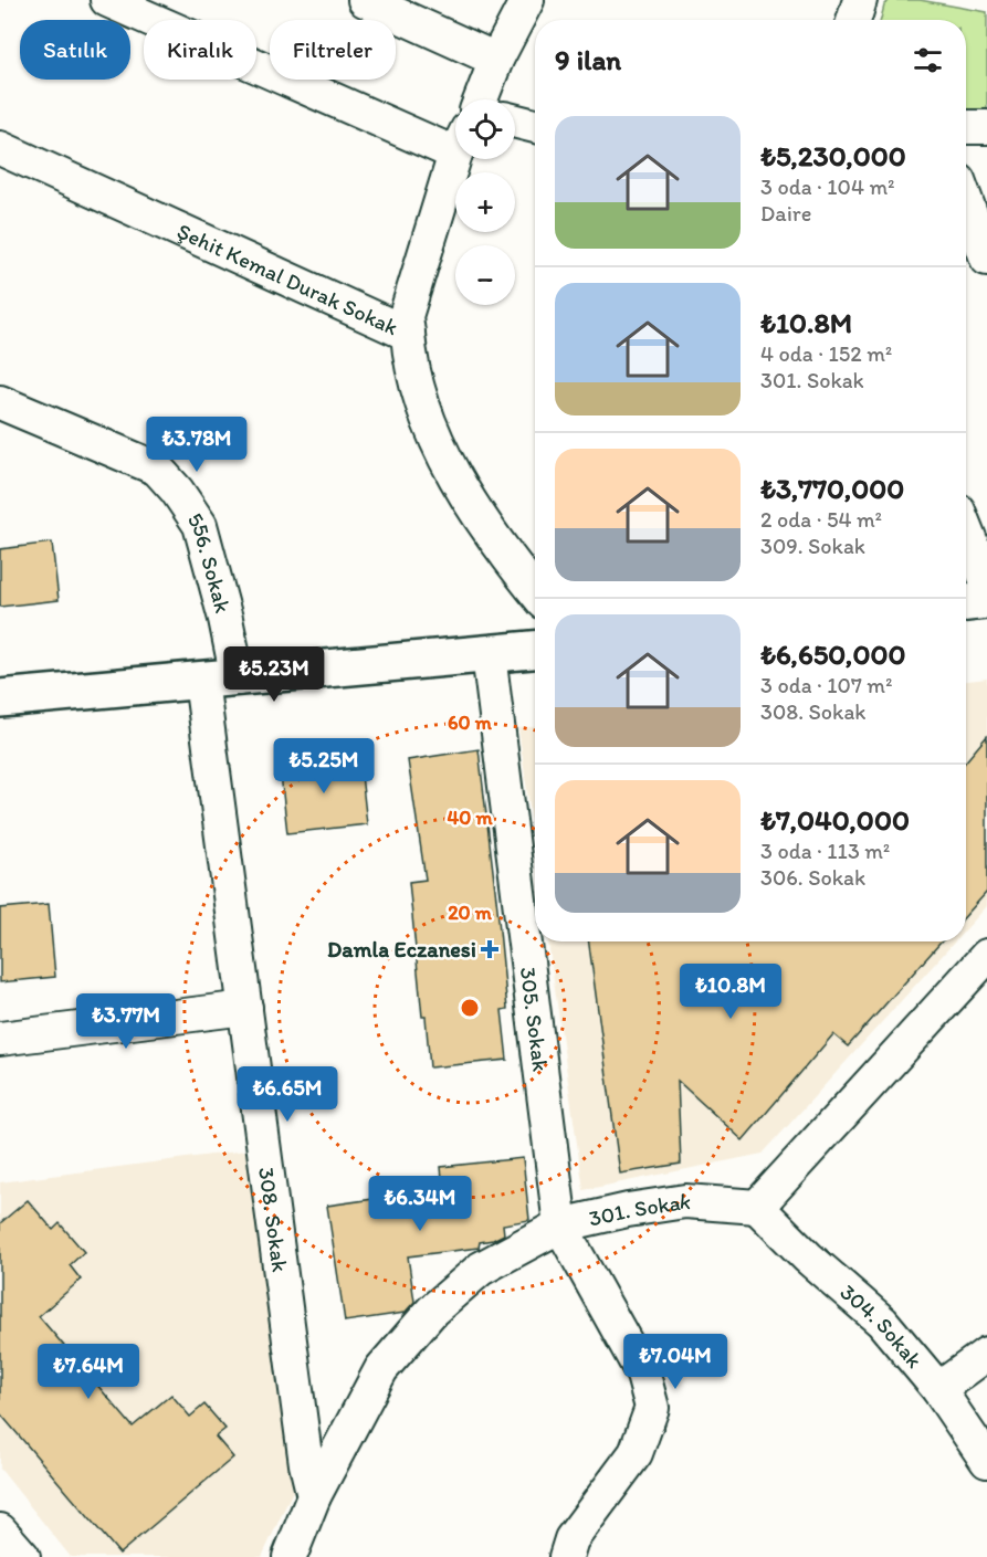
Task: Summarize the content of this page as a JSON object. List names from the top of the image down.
{
  "streets": {
    "street": [
      "Şehit Kemal Durak Sokak",
      "556. Sokak",
      "305. Sokak",
      "301. Sokak",
      "308. Sokak",
      "304. Sokak"
    ]
  },
  "crossings": [
    ["305. Sokak", "301. Sokak"],
    ["301. Sokak", "308. Sokak"],
    ["301. Sokak", "304. Sokak"]
  ],
  "places": {
    "health": ["Damla Eczanesi"]
  },
  "page": {
    "chip": ["Satılık", "Kiralık", "Filtreler"],
    "heading": "9 ilan",
    "map_buttons": ["+", "−"],
    "list": [
      {
        "name": "₺5,230,000",
        "note": "3 oda · 104 m² · Daire"
      },
      {
        "name": "₺10.8M",
        "note": "4 oda · 152 m² · 301. Sokak"
      },
      {
        "name": "₺3,770,000",
        "note": "2 oda · 54 m² · 309. Sokak"
      },
      {
        "name": "₺6,650,000",
        "note": "3 oda · 107 m² · 308. Sokak"
      },
      {
        "name": "₺7,040,000",
        "note": "3 oda · 113 m² · 306. Sokak"
      }
    ],
    "price": [
      "₺3.78M",
      "₺5.23M",
      "₺5.25M",
      "₺10.8M",
      "₺3.77M",
      "₺6.65M",
      "₺6.34M",
      "₺7.04M",
      "₺7.64M"
    ]
  },
  "rings": ["60 m", "40 m", "20 m"]
}
